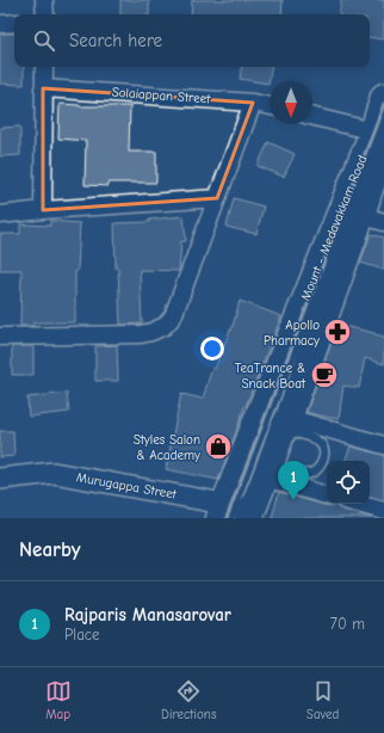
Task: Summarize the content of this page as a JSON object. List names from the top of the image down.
{
  "streets": {
    "main road": ["Mount - Medavakkam Road"],
    "street": ["Solaiappan Street", "Murugappa Street"]
  },
  "crossings": [
    ["Mount - Medavakkam Road", "Murugappa Street"]
  ],
  "places": {
    "pharmacy": ["Apollo Pharmacy"],
    "cafe": ["TeaTrance & Snack Boat"],
    "shop": ["Styles Salon & Academy"]
  },
  "north": "bottom",
  "page": {
    "search": "Search here",
    "pins": "1",
    "heading": "Nearby",
    "list": [
      {
        "mark": "1",
        "name": "Rajparis Manasarovar",
        "note": "Place",
        "value": "70 m"
      }
    ],
    "nav": ["Map", "Directions", "Saved"]
  }
}
